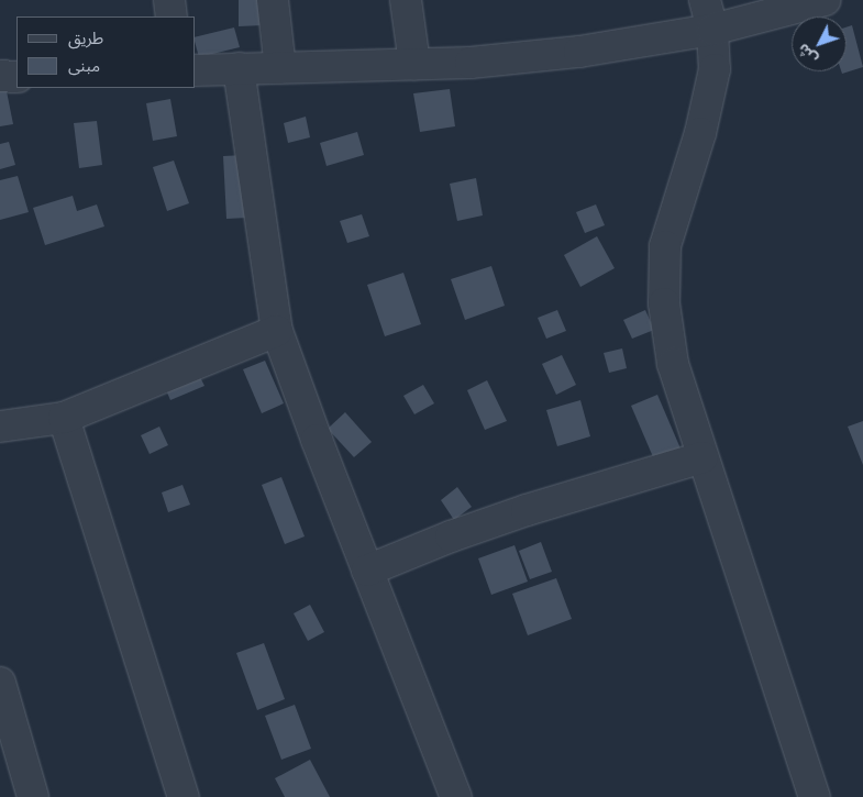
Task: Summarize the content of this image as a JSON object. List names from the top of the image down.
{
  "legend": ["طريق", "مبنى"],
  "north": "bottom left"
}
